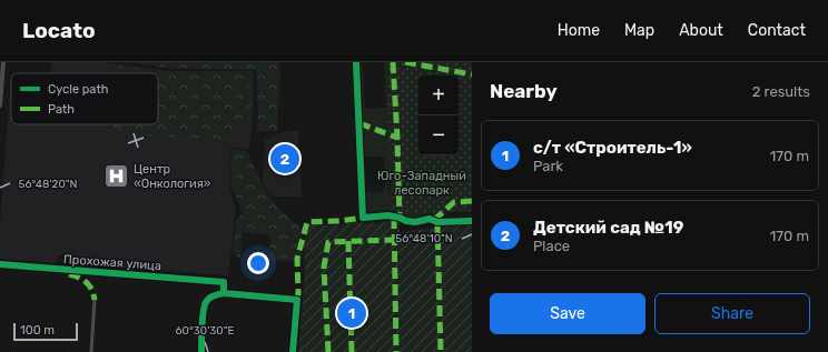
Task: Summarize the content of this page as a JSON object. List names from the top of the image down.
{
  "streets": {
    "street": ["Прохожая улица"]
  },
  "parks": ["Юго-Западный лесопарк"],
  "places": {
    "hospital": ["Центр «Онкология»"]
  },
  "legend": ["Cycle path", "Path"],
  "scale_bar": "100 m",
  "page": {
    "header": "Locato",
    "nav": [
      "Home",
      "Map",
      "About",
      "Contact"
    ],
    "heading": ["Nearby", "2 results"],
    "map_buttons": ["+", "−"],
    "list": [
      {
        "mark": "1",
        "name": "с/т «Строитель-1»",
        "note": "Park",
        "value": "170 m"
      },
      {
        "mark": "2",
        "name": "Детский сад №19",
        "note": "Place",
        "value": "170 m"
      }
    ],
    "pins": ["2", "1"],
    "buttons": ["Save", "Share"],
    "scale": "100 m"
  },
  "coordinates": ["56°48'20\"N", "56°48'10\"N", "60°30'30\"E"]
}
